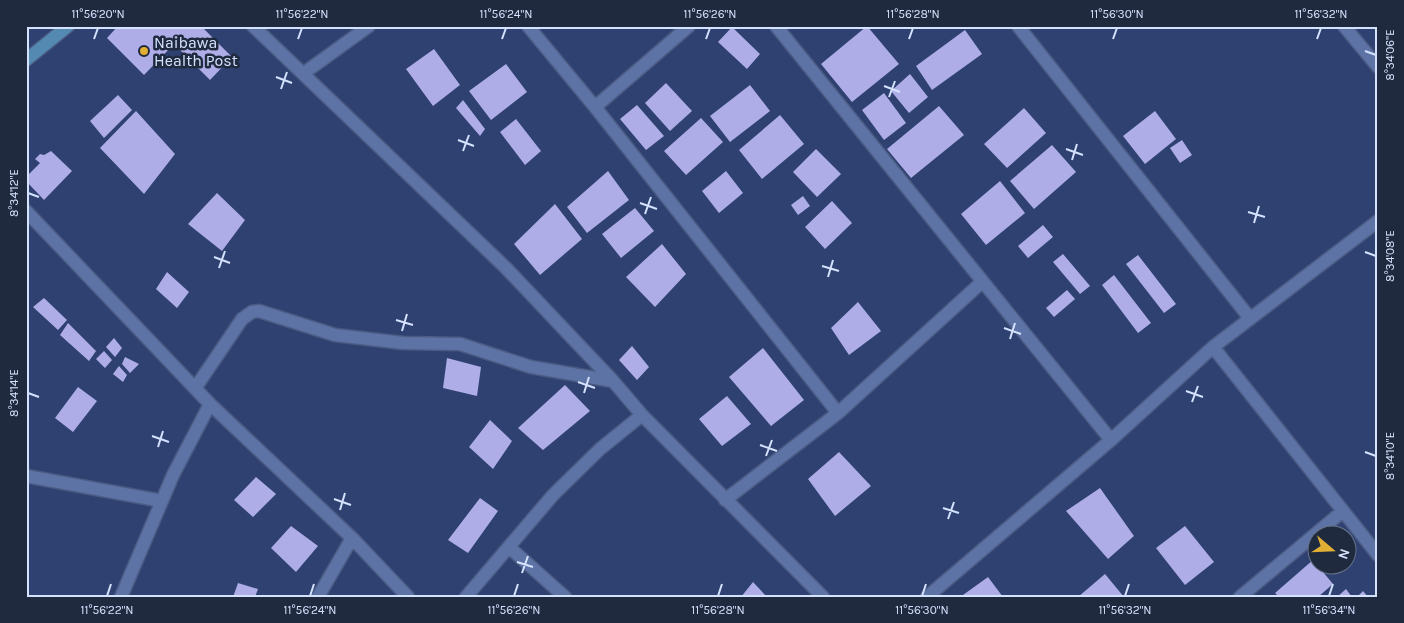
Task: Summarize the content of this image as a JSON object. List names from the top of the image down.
{
  "places": ["Naibawa Health Post"],
  "north": "right",
  "coordinates": [
    "11°56'20\"N",
    "11°56'22\"N",
    "11°56'24\"N",
    "11°56'26\"N",
    "11°56'28\"N",
    "11°56'30\"N",
    "11°56'32\"N",
    "8°34'06\"E",
    "8°34'12\"E",
    "8°34'08\"E",
    "8°34'14\"E",
    "8°34'10\"E",
    "11°56'34\"N"
  ]
}
